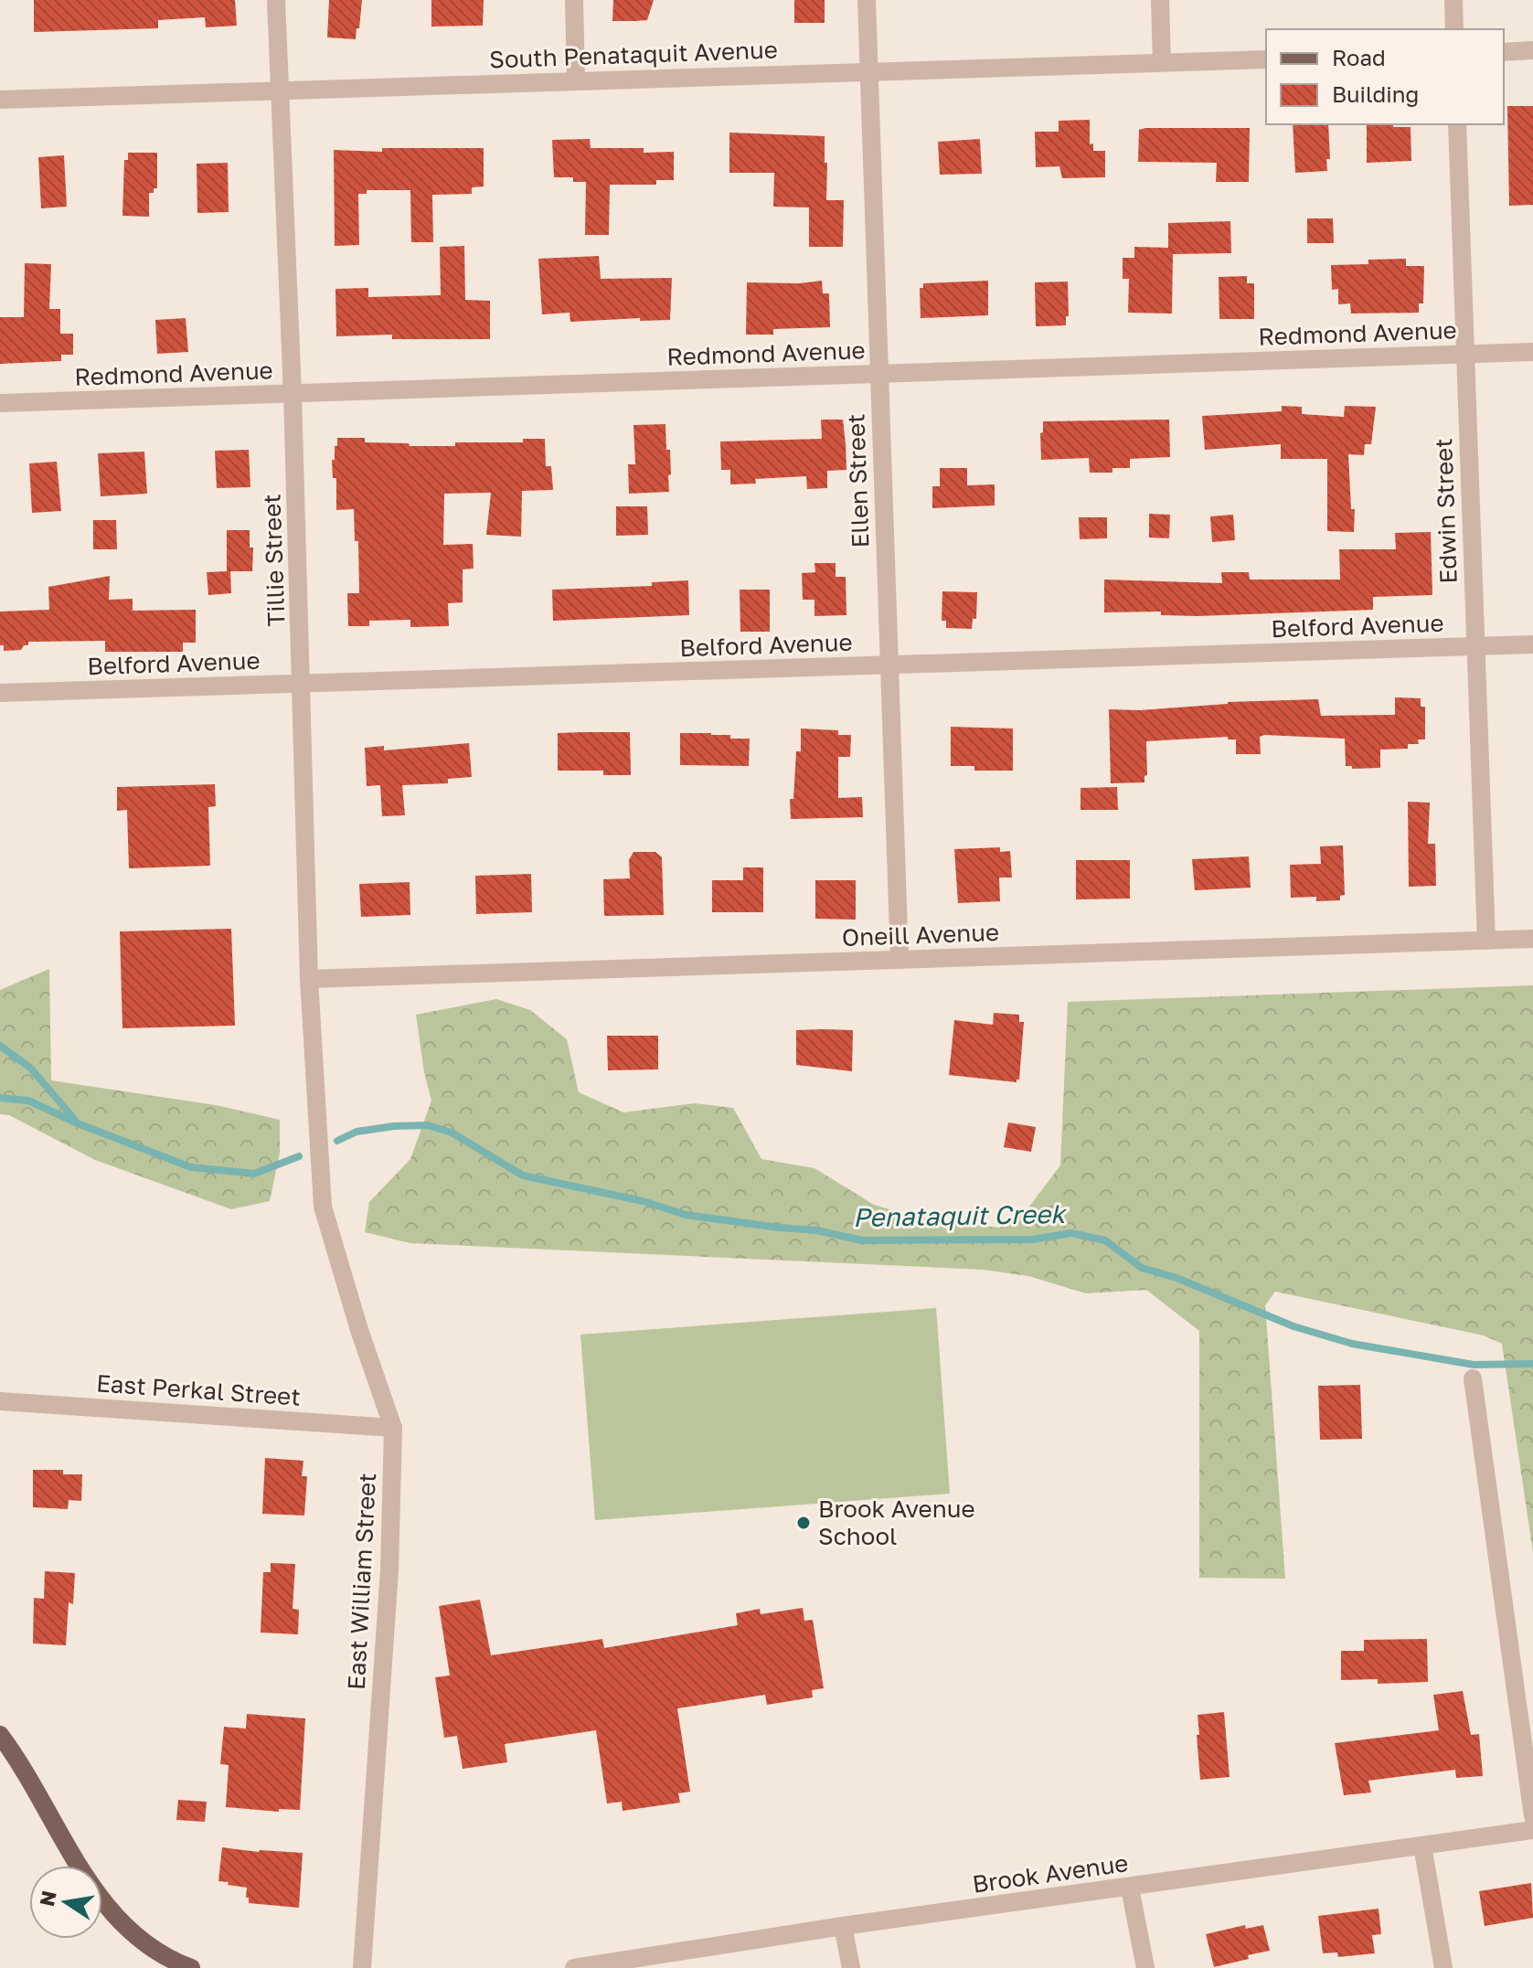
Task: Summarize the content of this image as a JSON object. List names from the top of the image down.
{
  "streets": {
    "street": [
      "South Penataquit Avenue",
      "Redmond Avenue",
      "Ellen Street",
      "Edwin Street",
      "Tillie Street",
      "Belford Avenue",
      "Oneill Avenue",
      "East Perkal Street",
      "East William Street",
      "Brook Avenue"
    ]
  },
  "crossings": [
    ["South Penataquit Avenue", "Ellen Street"],
    ["South Penataquit Avenue", "Tillie Street"],
    ["Redmond Avenue", "Ellen Street"],
    ["Redmond Avenue", "Edwin Street"],
    ["Redmond Avenue", "Tillie Street"],
    ["Ellen Street", "Belford Avenue"],
    ["Ellen Street", "Oneill Avenue"],
    ["Edwin Street", "Belford Avenue"],
    ["Edwin Street", "Oneill Avenue"],
    ["Tillie Street", "Belford Avenue"],
    ["Tillie Street", "Oneill Avenue"],
    ["Tillie Street", "East William Street"],
    ["East Perkal Street", "East William Street"]
  ],
  "water": ["Penataquit Creek"],
  "places": ["Brook Avenue School"],
  "legend": ["Road", "Building"],
  "north": "left"
}
